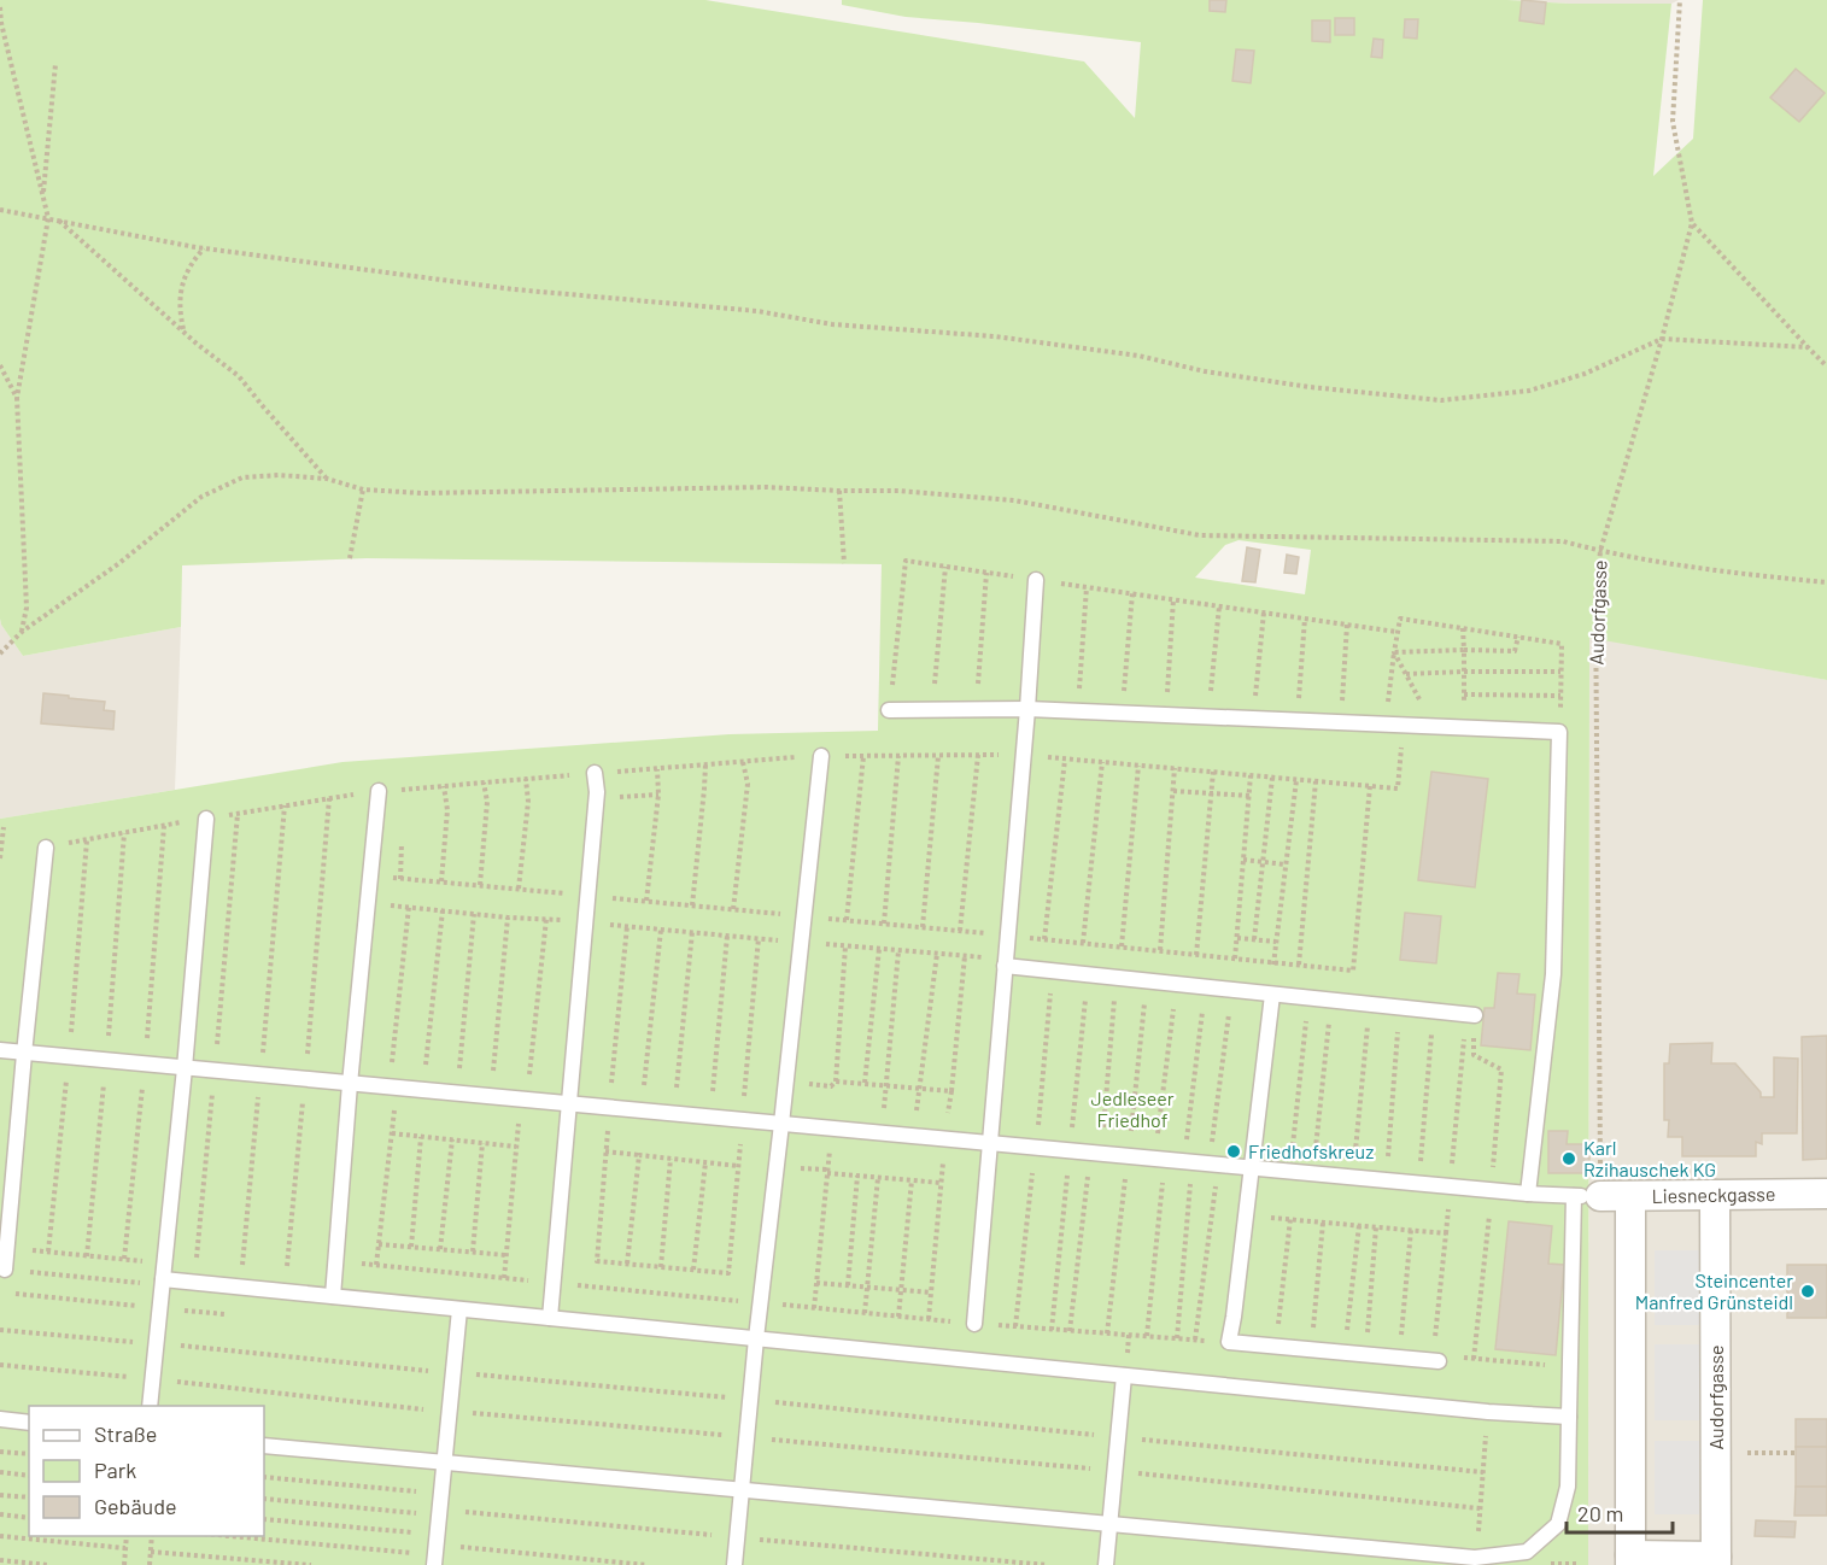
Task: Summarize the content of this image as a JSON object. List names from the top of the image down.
{
  "streets": {
    "street": ["Audorfgasse", "Liesneckgasse"]
  },
  "crossings": [
    ["Audorfgasse", "Liesneckgasse"]
  ],
  "parks": ["Jedleseer Friedhof"],
  "places": ["Friedhofskreuz", "Karl Rzihauschek KG", "Steincenter Manfred Grünsteidl"],
  "legend": ["Straße", "Park", "Gebäude"],
  "scale_bar": "20 m"
}
